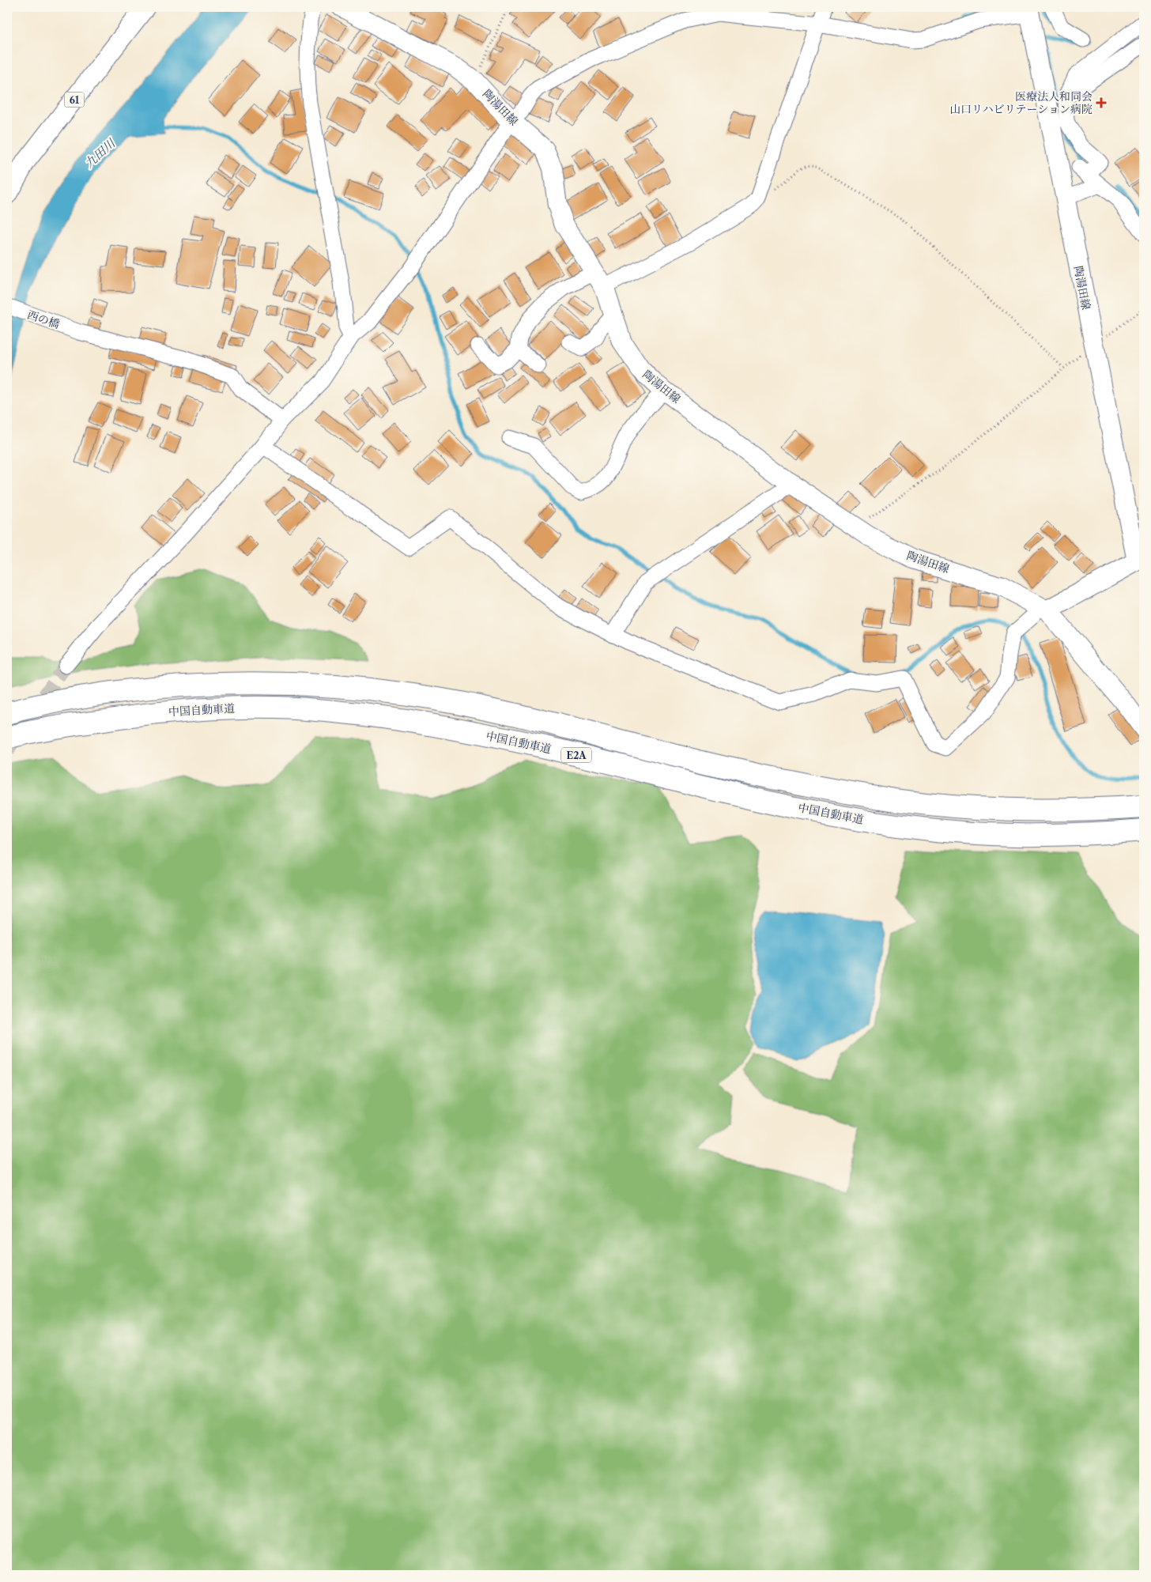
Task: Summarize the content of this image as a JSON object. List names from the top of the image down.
{
  "streets": {
    "highway": ["中国自動車道", "E2A"],
    "main road": ["61", "陶湯田線"],
    "street": ["西の橋"]
  },
  "water": ["九田川"],
  "places": {
    "health": ["医療法人和同会 山口リハビリテーション病院"]
  }
}
